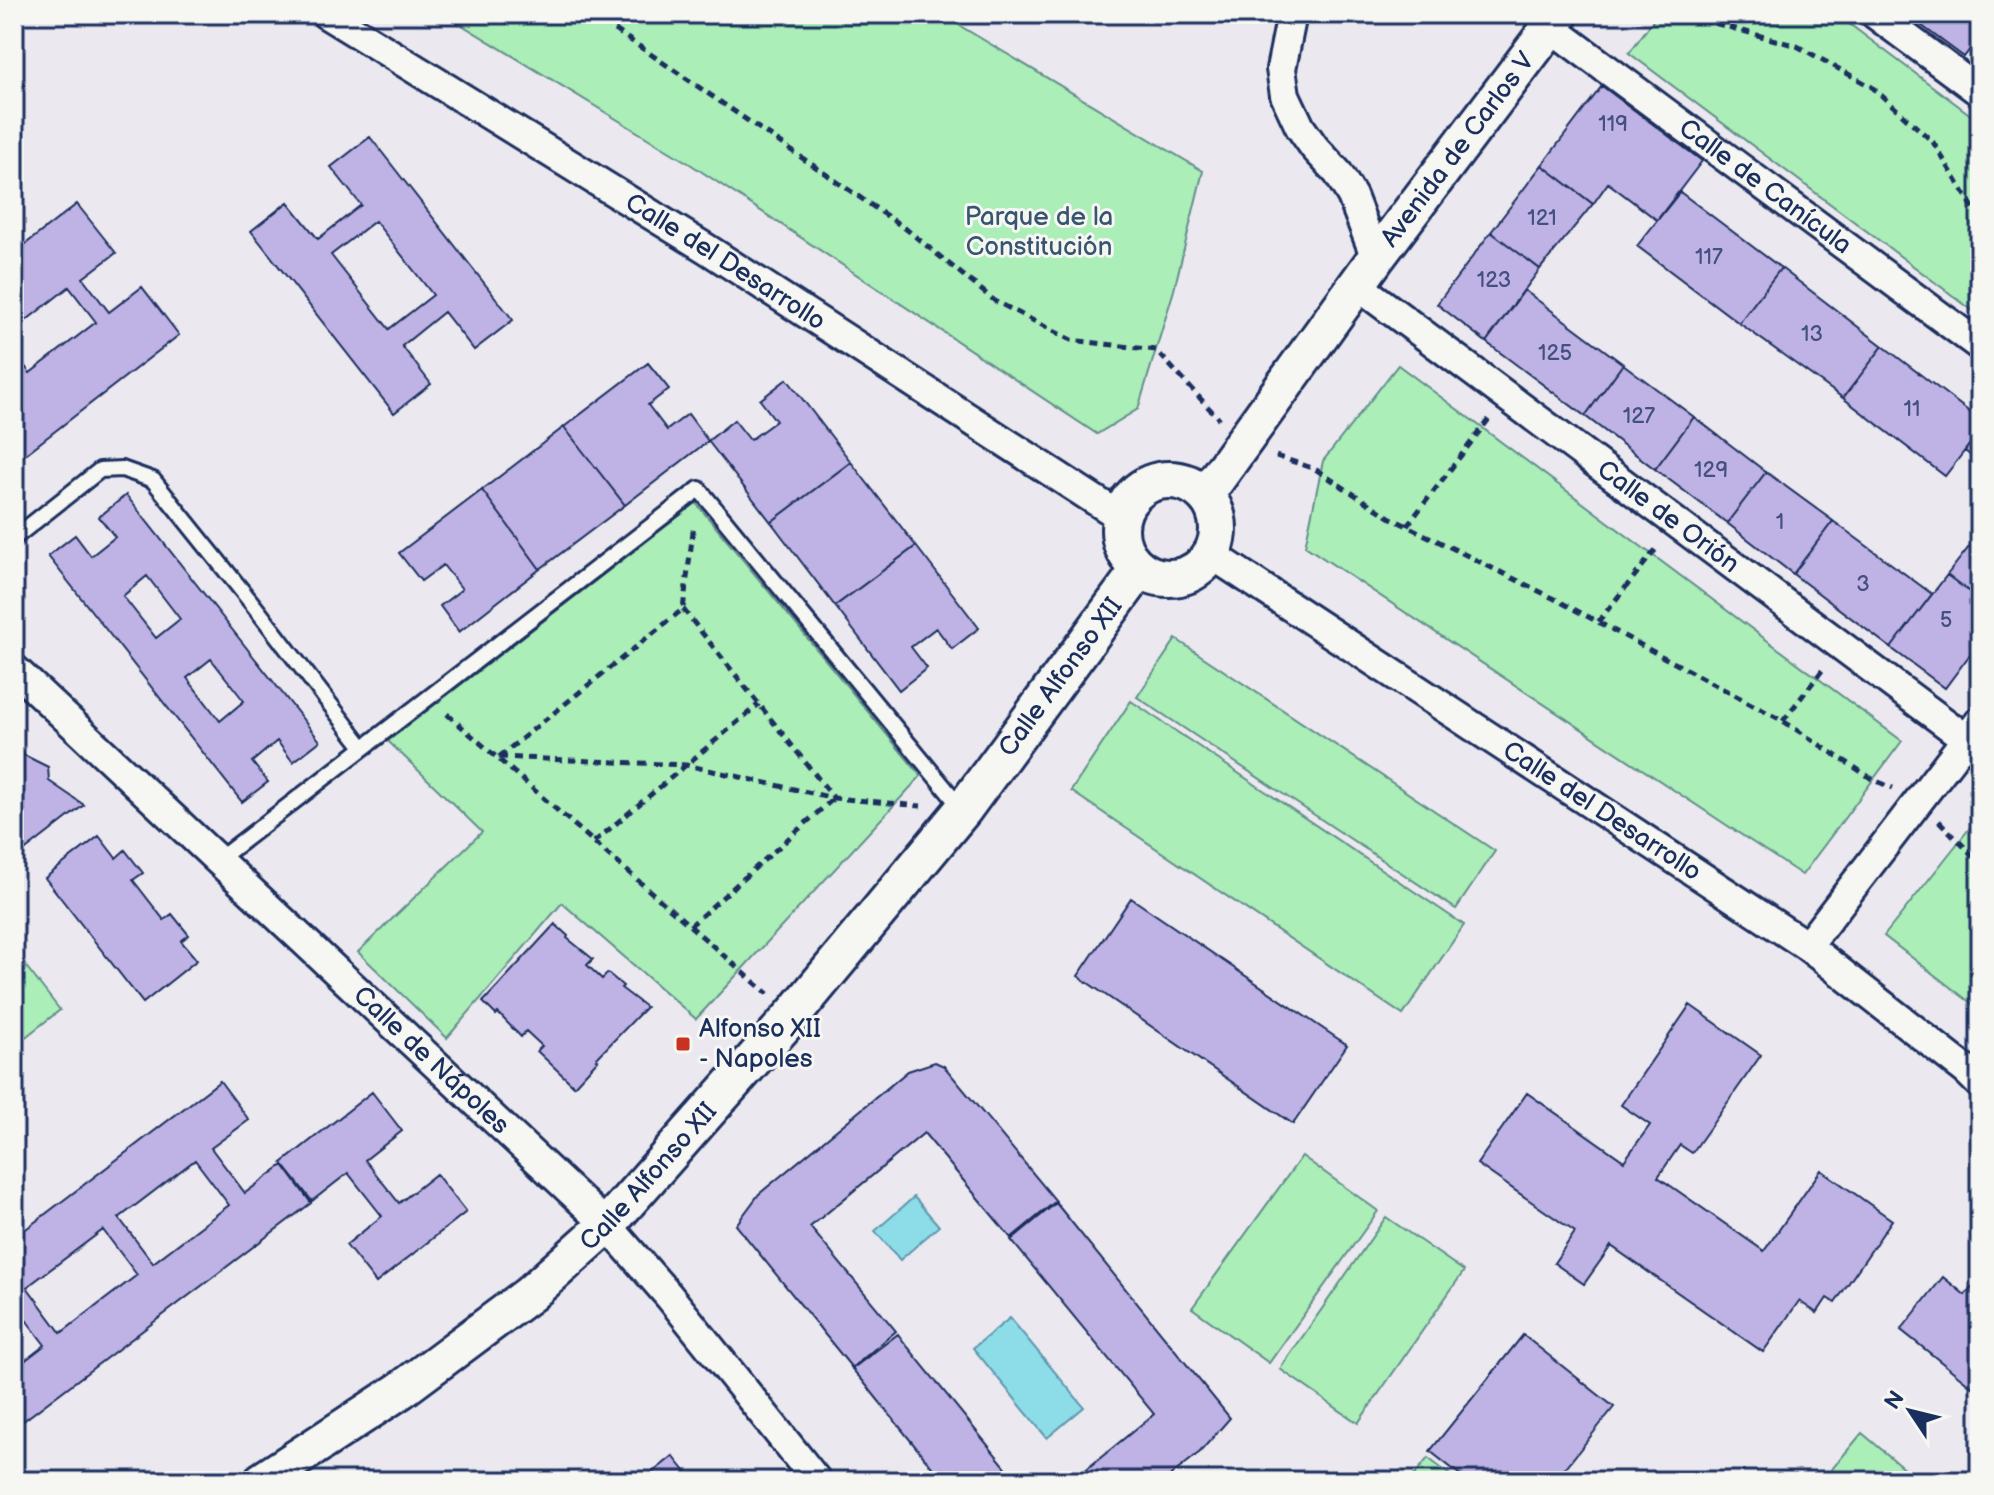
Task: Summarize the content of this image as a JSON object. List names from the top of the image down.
{
  "streets": {
    "street": [
      "Avenida de Carlos V",
      "Calle de Canícula",
      "Calle del Desarrollo",
      "Calle de Orión",
      "Calle Alfonso XII",
      "Calle de Nápoles"
    ]
  },
  "crossings": [
    ["Avenida de Carlos V", "Calle de Canícula"],
    ["Avenida de Carlos V", "Calle de Orión"],
    ["Calle del Desarrollo", "Calle Alfonso XII"],
    ["Calle Alfonso XII", "Calle de Nápoles"]
  ],
  "parks": ["Parque de la Constitución"],
  "places": {
    "transit": ["Alfonso XII - Napoles"]
  },
  "house_numbers": [
    "119",
    "121",
    "117",
    "123",
    "13",
    "125",
    "11",
    "127",
    "129",
    "1",
    "3",
    "5"
  ],
  "north": "top left"
}
